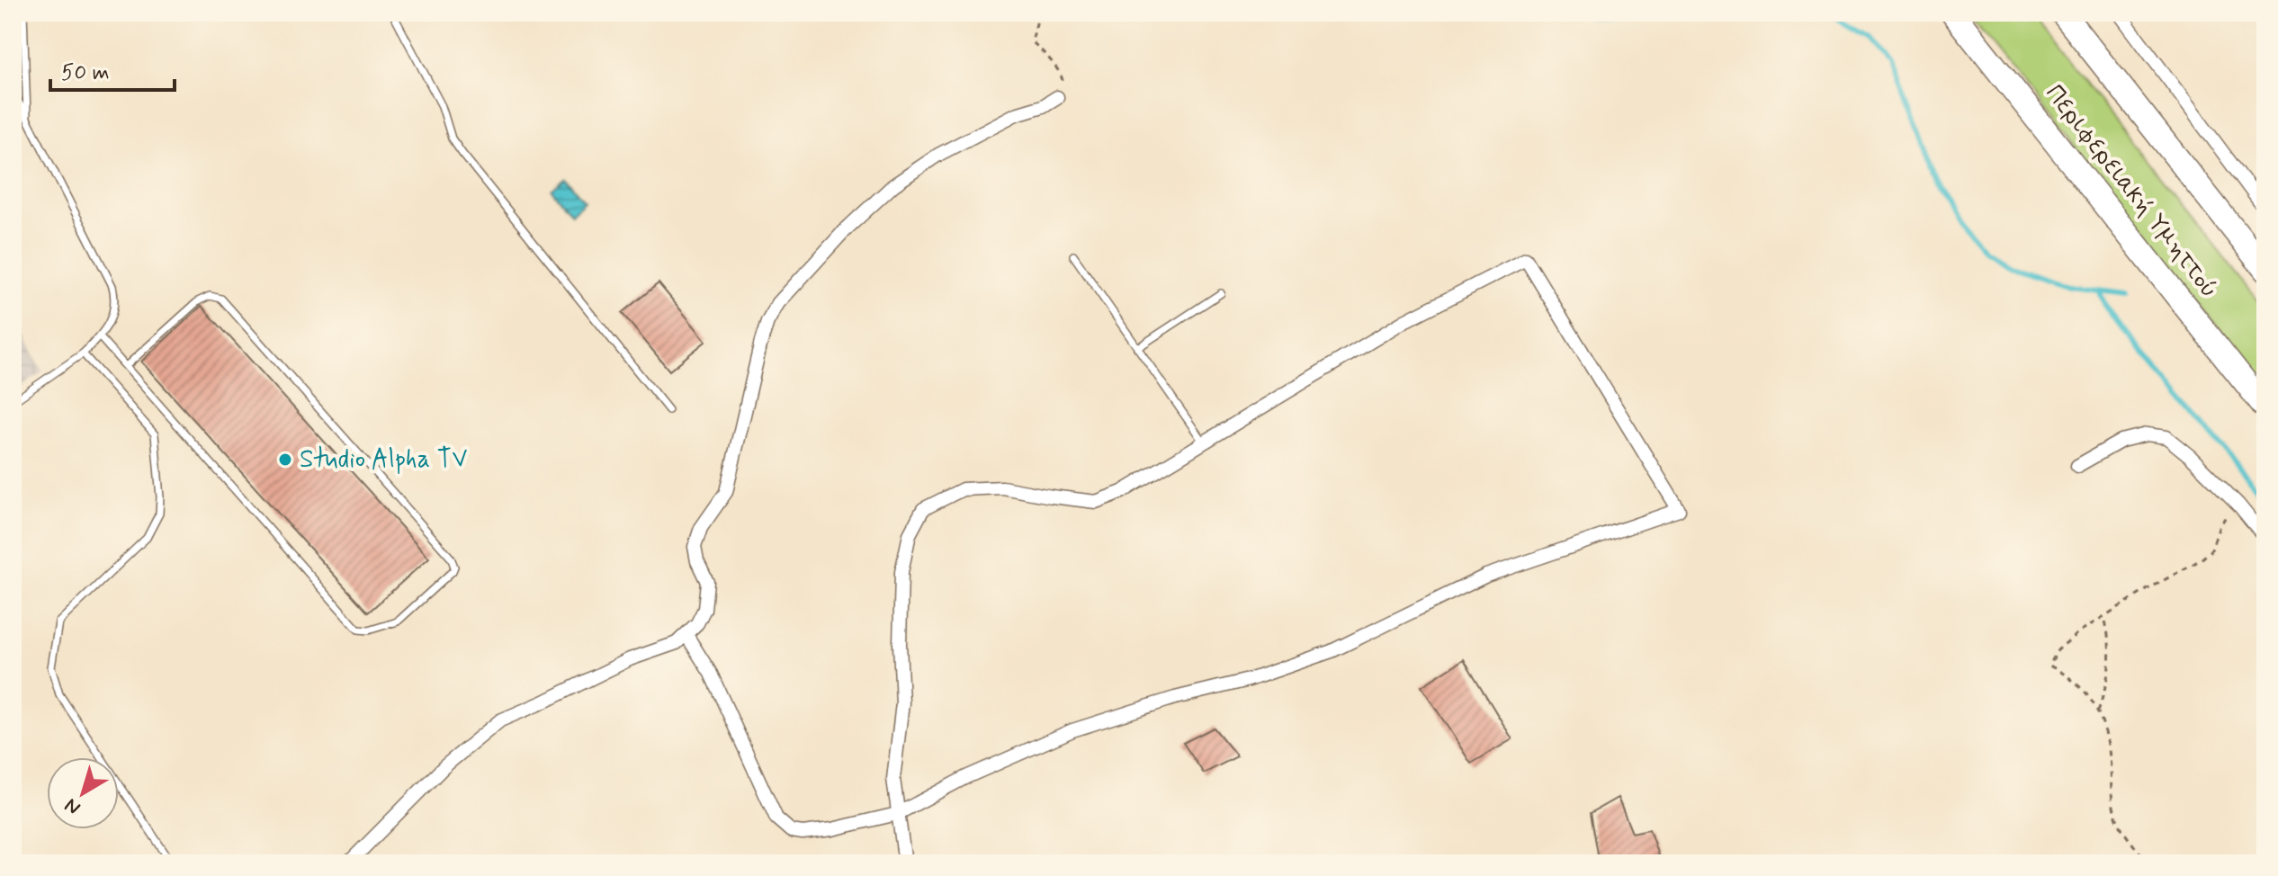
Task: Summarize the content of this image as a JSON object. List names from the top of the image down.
{
  "streets": {
    "highway": ["Περιφερειακή Υμηττού"]
  },
  "places": ["Studio Alpha TV"],
  "scale_bar": "50 m",
  "north": "bottom left"
}
